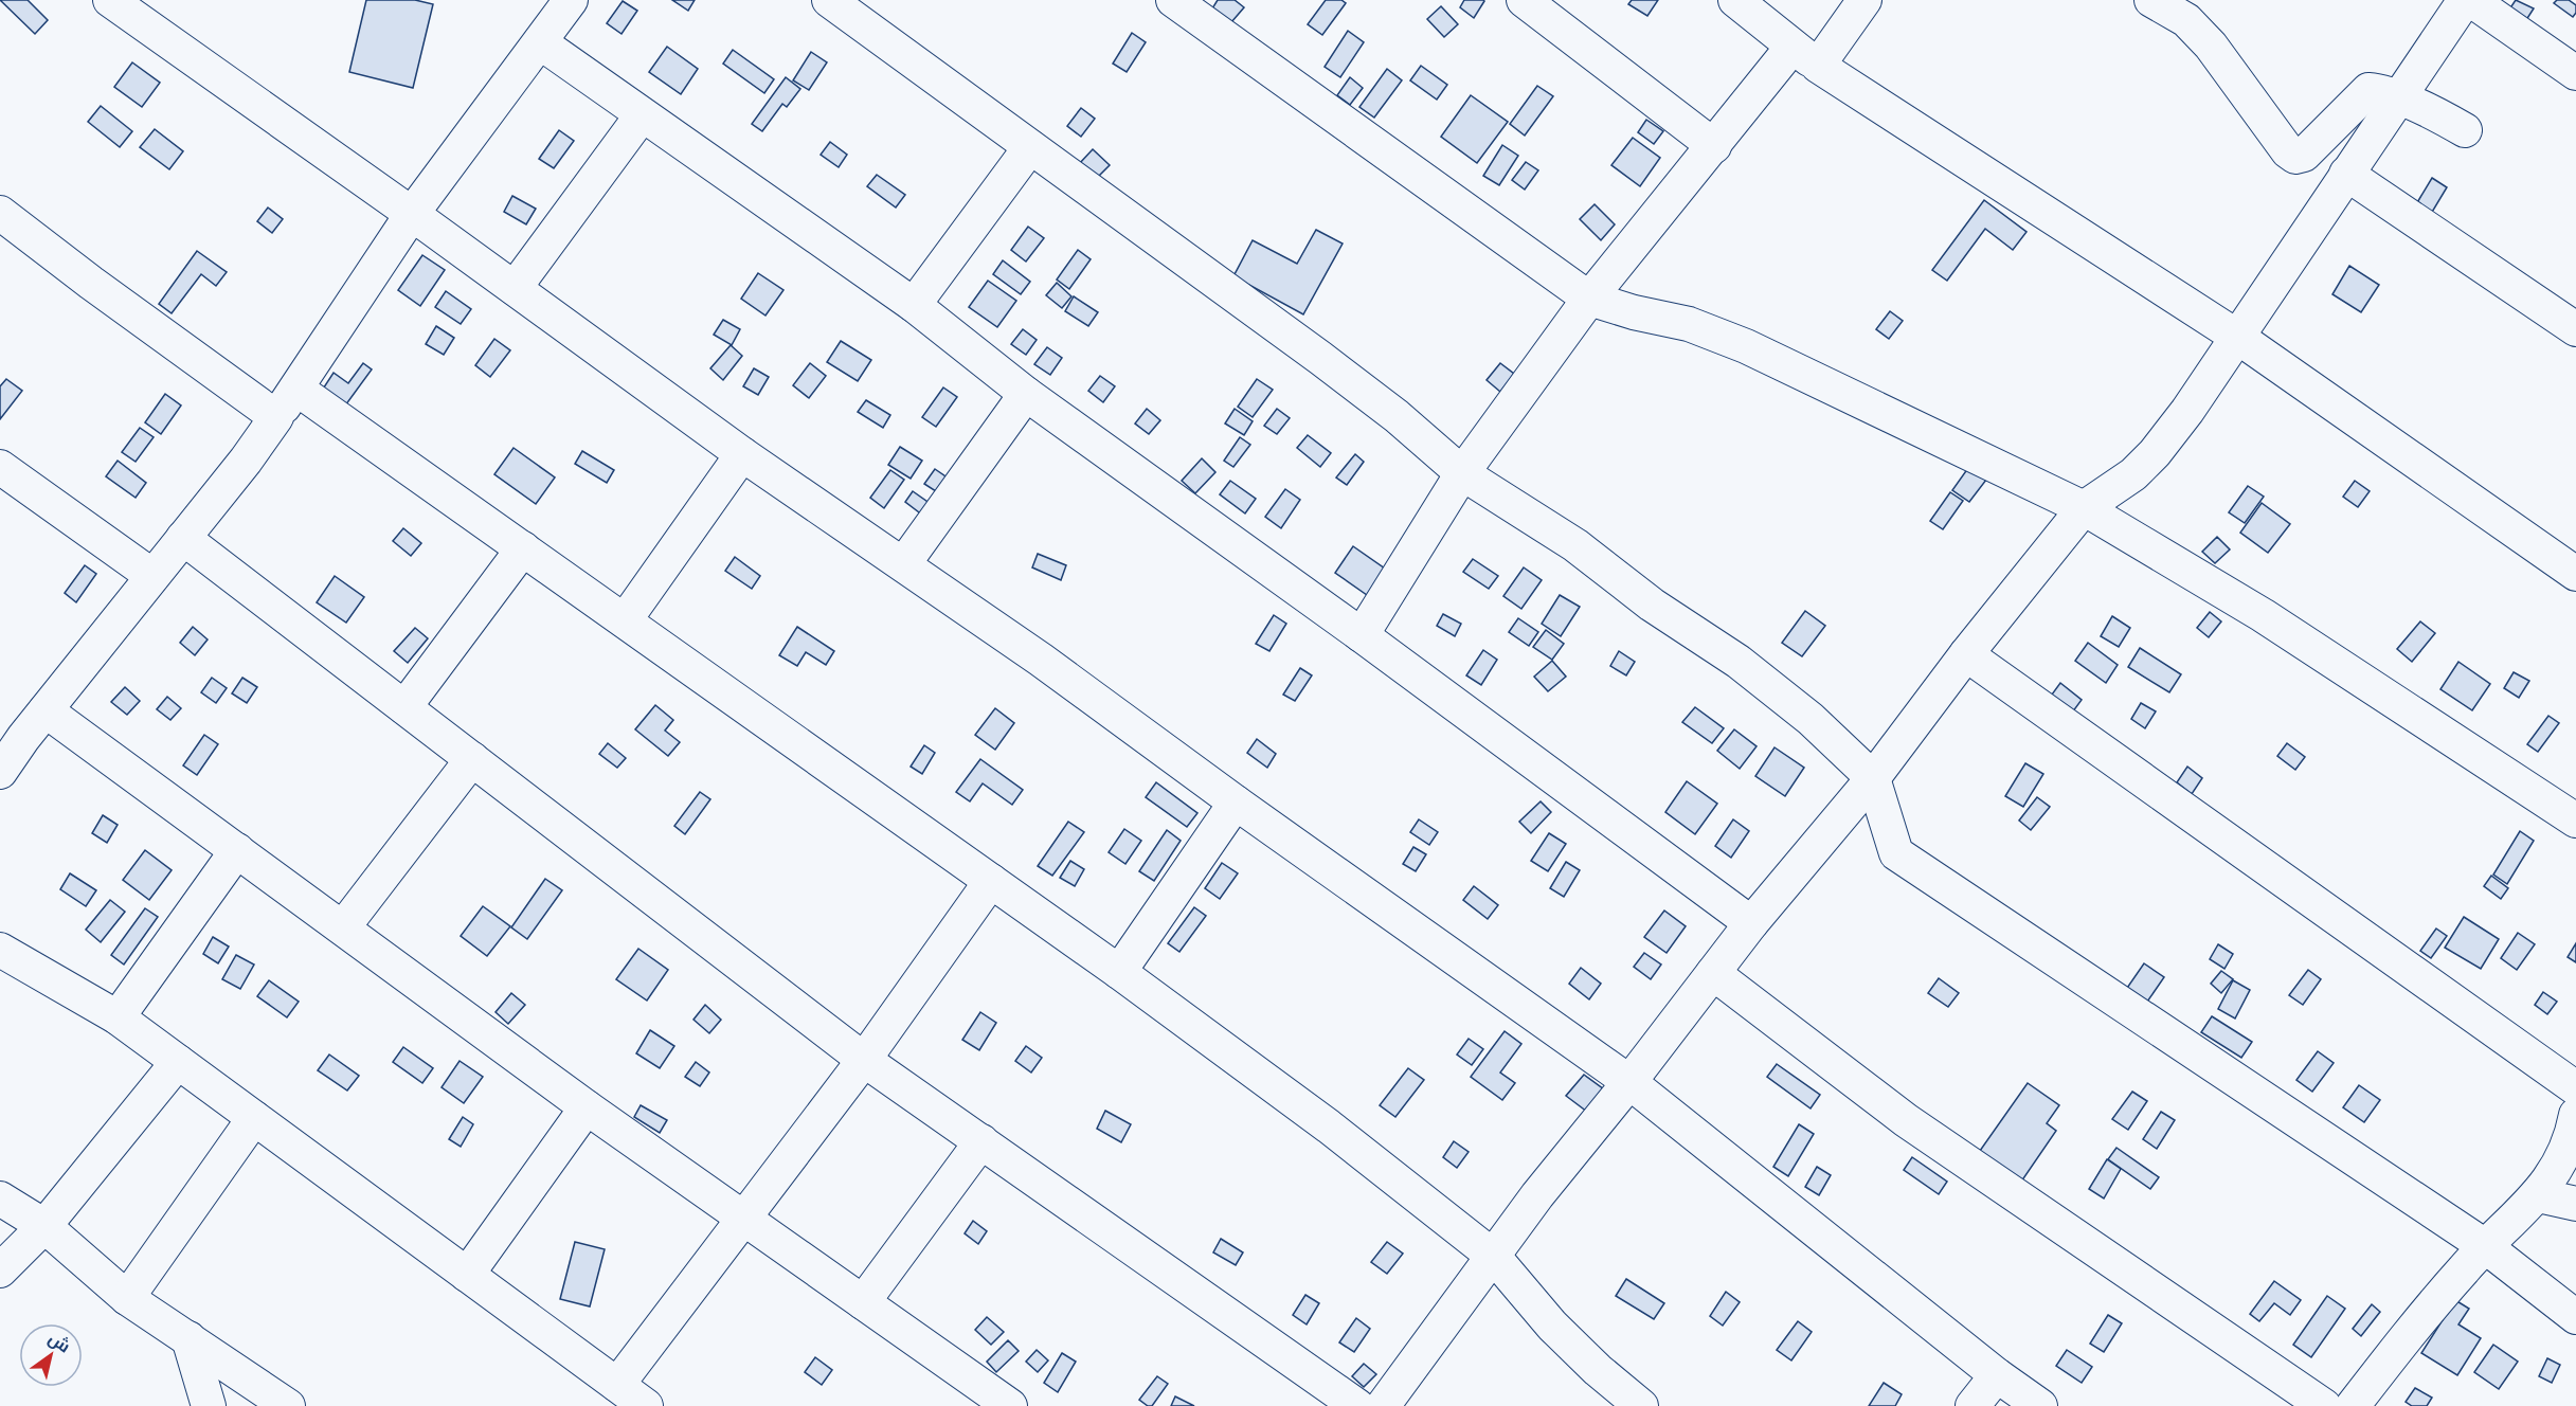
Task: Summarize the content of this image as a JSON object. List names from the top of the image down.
{
  "north": "top right"
}
